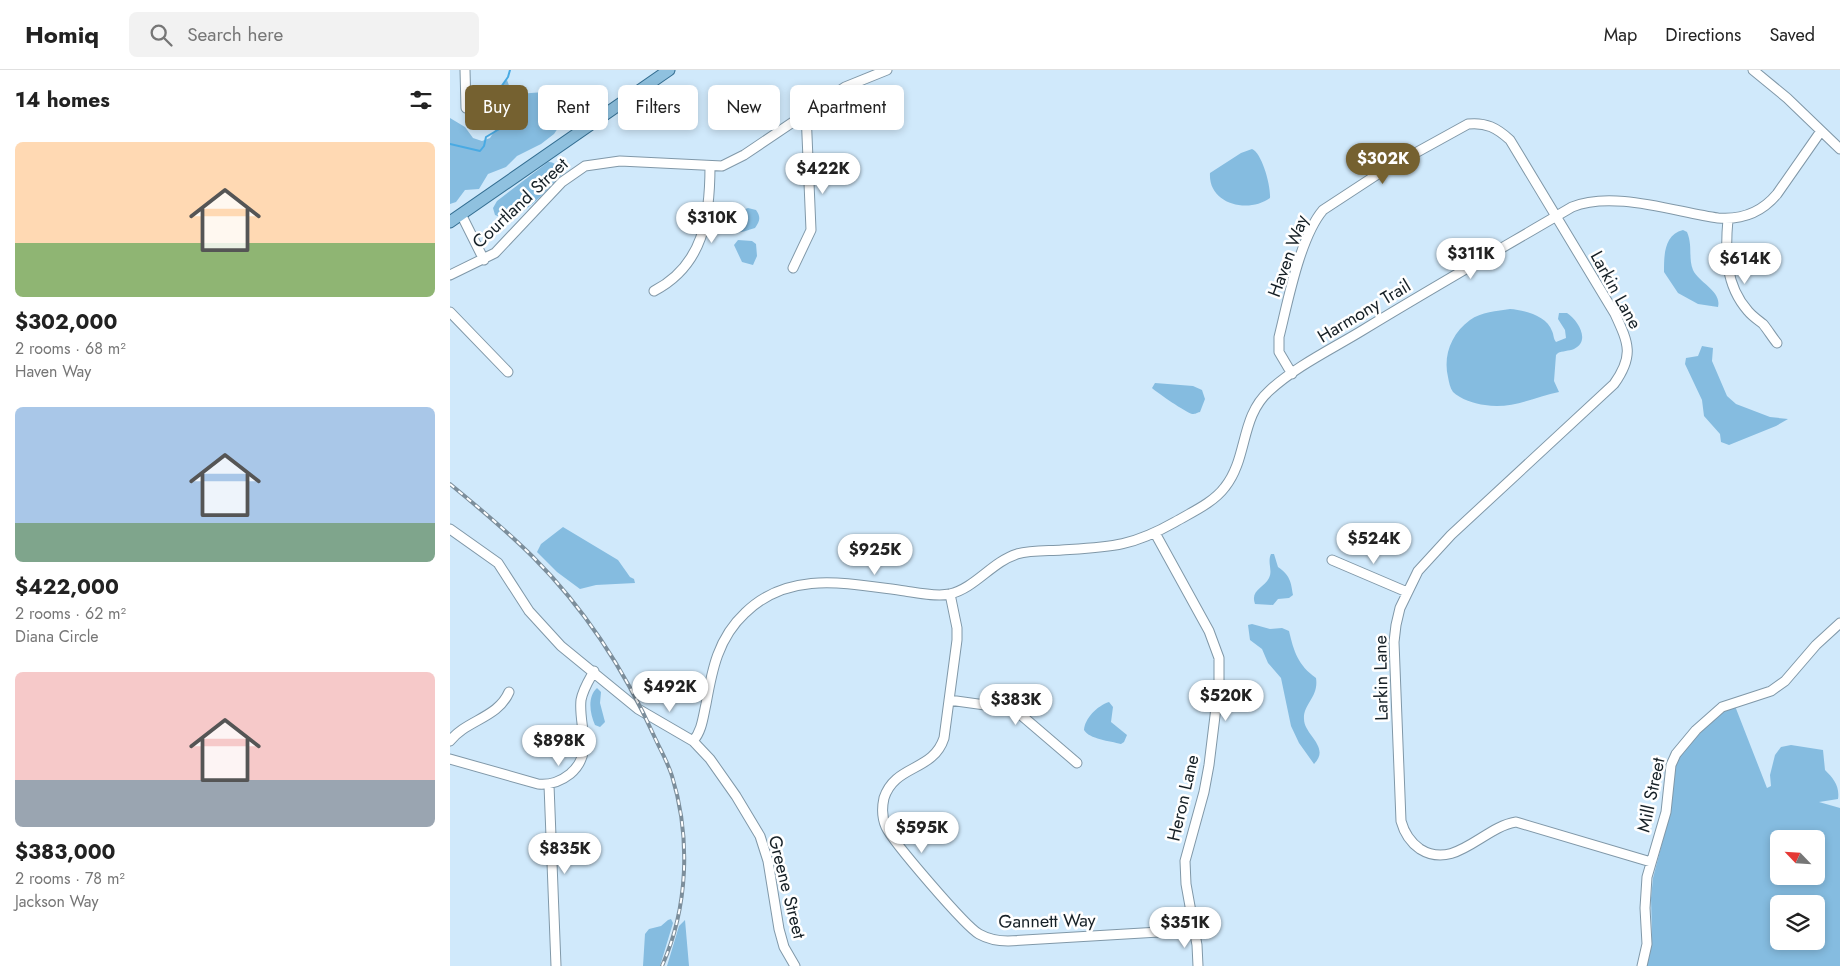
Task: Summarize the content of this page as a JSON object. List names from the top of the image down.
{
  "streets": {
    "street": [
      "Courtland Street",
      "Haven Way",
      "Larkin Lane",
      "Harmony Trail",
      "Mill Street",
      "Heron Lane",
      "Greene Street",
      "Gannett Way"
    ]
  },
  "crossings": [
    ["Haven Way", "Larkin Lane"],
    ["Haven Way", "Harmony Trail"],
    ["Larkin Lane", "Harmony Trail"],
    ["Larkin Lane", "Mill Street"],
    ["Harmony Trail", "Heron Lane"],
    ["Harmony Trail", "Gannett Way"],
    ["Heron Lane", "Gannett Way"]
  ],
  "north": "top left",
  "page": {
    "header": "Homiq",
    "search": "Search here",
    "nav": ["Map", "Directions", "Saved"],
    "heading": "14 homes",
    "chip": [
      "Buy",
      "Rent",
      "Filters",
      "New",
      "Apartment"
    ],
    "list": [
      {
        "name": "$302,000",
        "note": "2 rooms · 68 m² · Haven Way"
      },
      {
        "name": "$422,000",
        "note": "2 rooms · 62 m² · Diana Circle"
      },
      {
        "name": "$383,000",
        "note": "2 rooms · 78 m² · Jackson Way"
      }
    ],
    "price": [
      "$302K",
      "$422K",
      "$310K",
      "$311K",
      "$614K",
      "$524K",
      "$925K",
      "$492K",
      "$520K",
      "$383K",
      "$898K",
      "$595K",
      "$835K",
      "$351K"
    ]
  }
}
